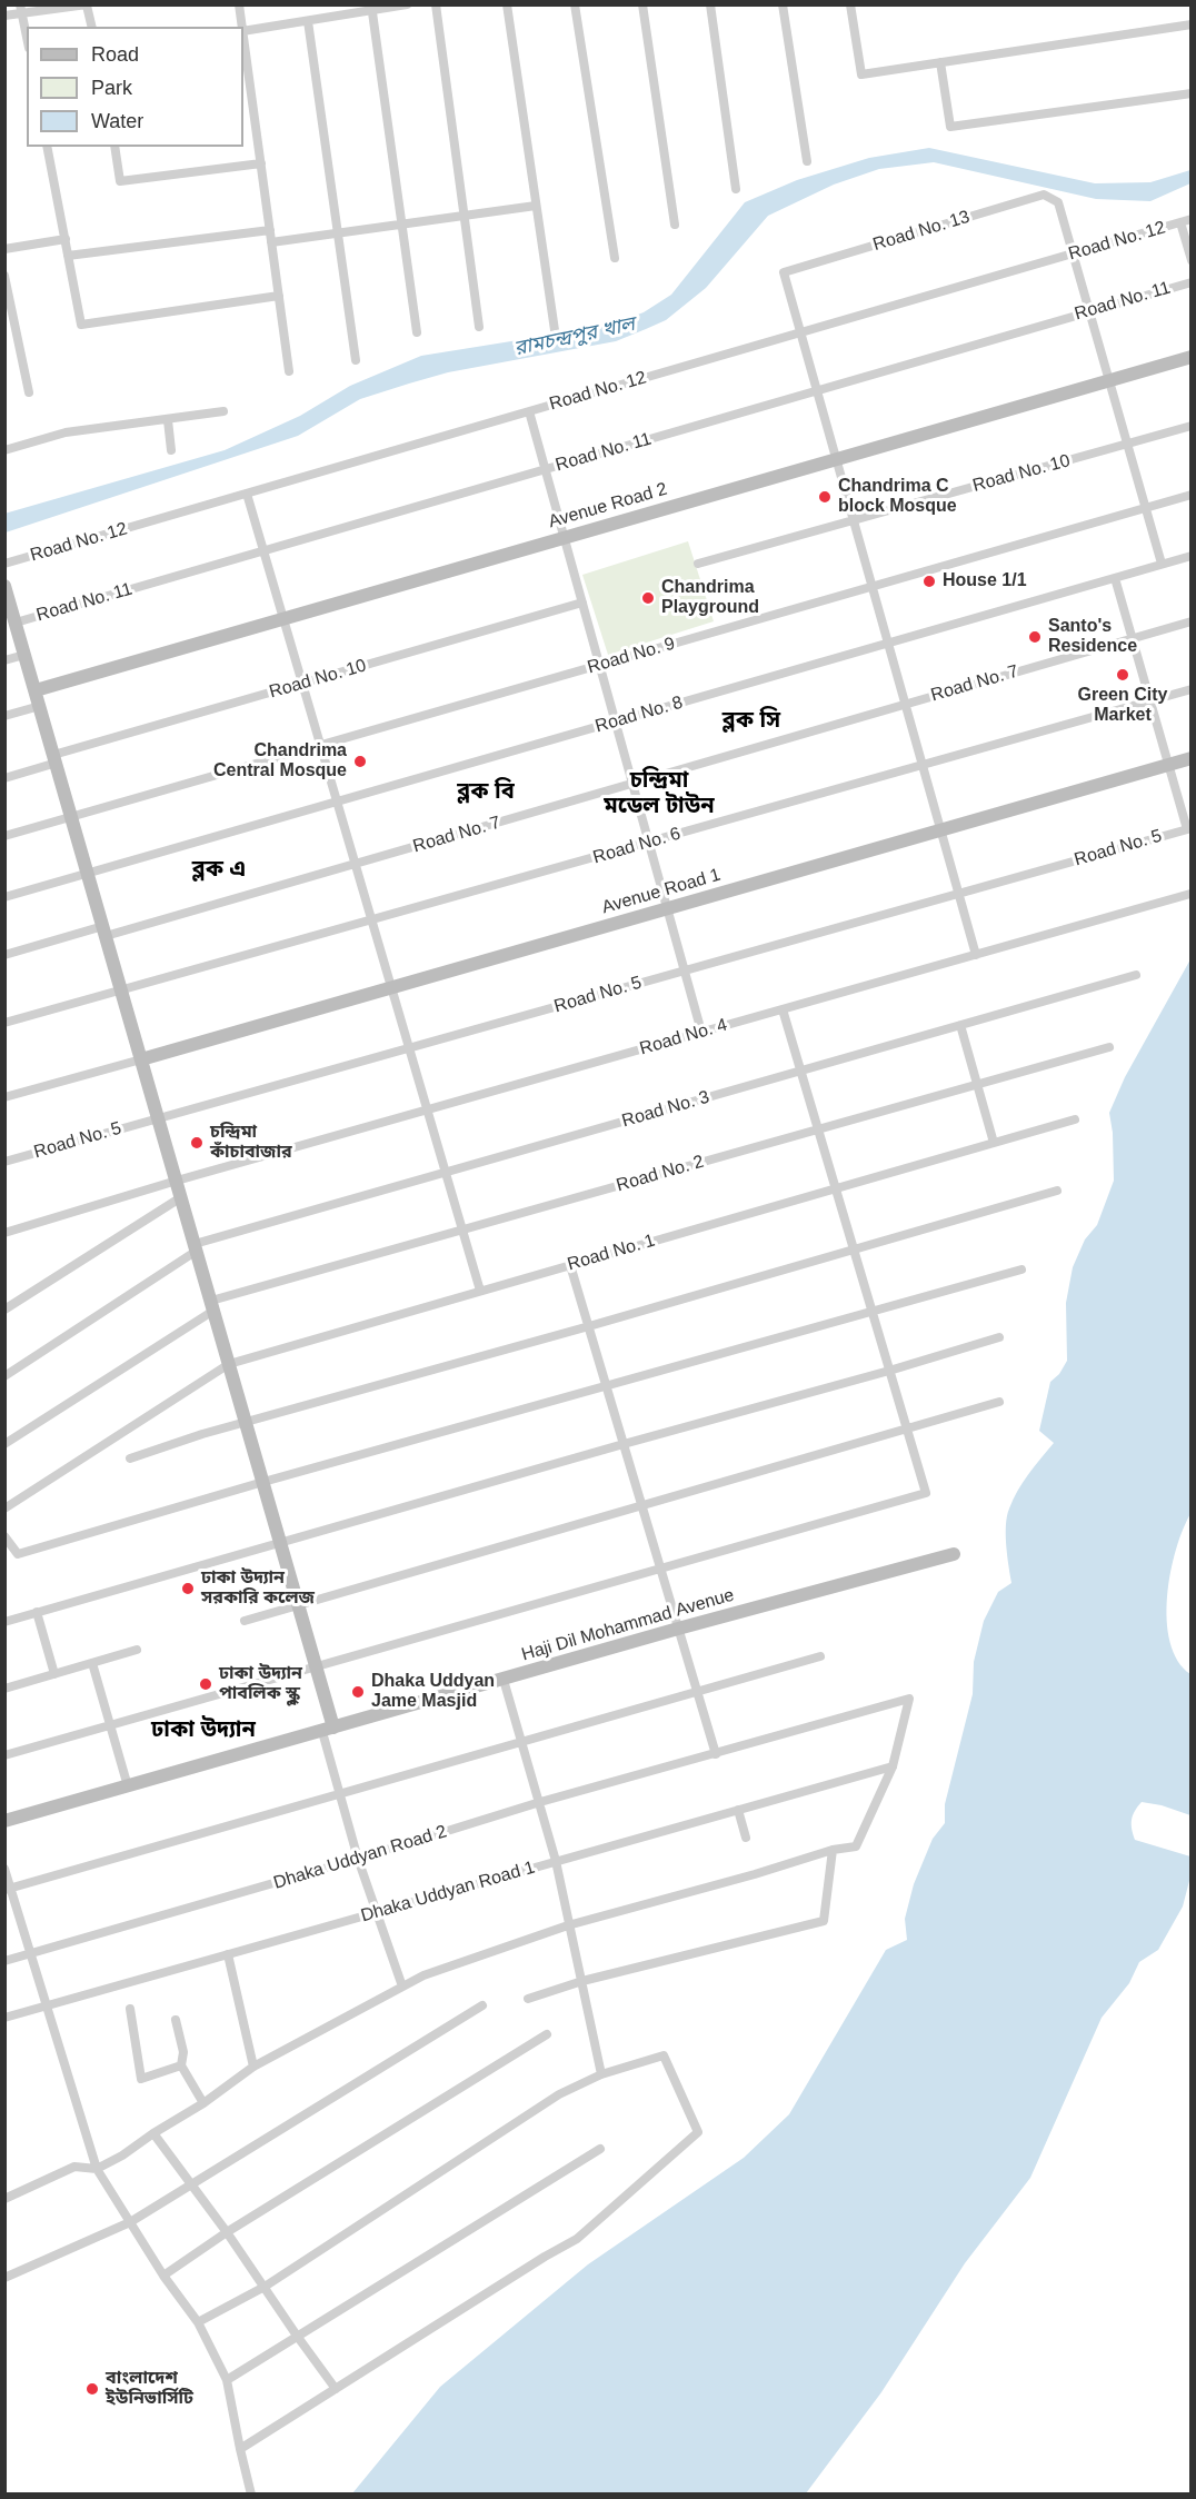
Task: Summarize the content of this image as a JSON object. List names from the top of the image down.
{
  "streets": {
    "street": [
      "Road No. 13",
      "Road No. 12",
      "Road No. 11",
      "Road No. 10",
      "Avenue Road 2",
      "Road No. 9",
      "Road No. 7",
      "Road No. 8",
      "Road No. 6",
      "Road No. 5",
      "Avenue Road 1",
      "Road No. 4",
      "Road No. 3",
      "Road No. 2",
      "Road No. 1",
      "Haji Dil Mohammad Avenue",
      "Dhaka Uddyan Road 2",
      "Dhaka Uddyan Road 1"
    ]
  },
  "crossings": [
    ["Road No. 13", "Road No. 12"],
    ["Dhaka Uddyan Road 2", "Dhaka Uddyan Road 1"]
  ],
  "districts": [
    "ব্লক সি",
    "চন্দ্রিমা মডেল টাউন",
    "ব্লক বি",
    "ব্লক এ",
    "ঢাকা উদ্যান"
  ],
  "water": ["রামচন্দ্রপুর খাল"],
  "places": [
    "Chandrima C block Mosque",
    "House 1/1",
    "Chandrima Playground",
    "Santo's Residence",
    "Green City Market",
    "Chandrima Central Mosque",
    "চন্দ্রিমা কাঁচাবাজার",
    "ঢাকা উদ্যান সরকারি কলেজ",
    "ঢাকা উদ্যান পাবলিক স্কুল",
    "Dhaka Uddyan Jame Masjid",
    "বাংলাদেশ ইউনিভার্সিটি"
  ],
  "legend": ["Road", "Park", "Water"]
}
